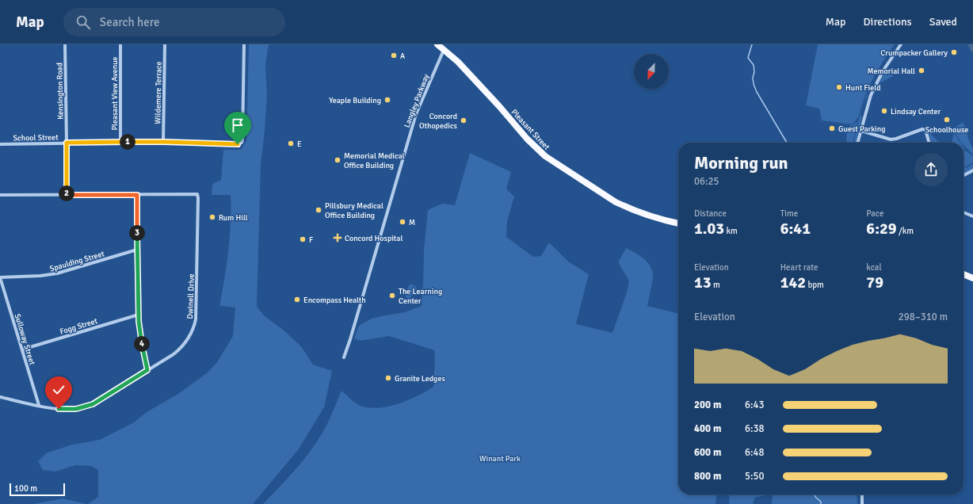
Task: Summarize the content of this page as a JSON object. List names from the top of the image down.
{
  "streets": {
    "main road": ["Pleasant Street"],
    "street": [
      "Kensington Road",
      "Wildemere Terrace",
      "Pleasant View Avenue",
      "Langley Parkway",
      "School Street",
      "Spaulding Street",
      "Dwinell Drive",
      "Fogg Street",
      "Sulloway Street"
    ]
  },
  "crossings": [
    ["Kensington Road", "School Street"],
    ["Wildemere Terrace", "School Street"],
    ["Pleasant View Avenue", "School Street"],
    ["Langley Parkway", "Pleasant Street"],
    ["Spaulding Street", "Sulloway Street"],
    ["Dwinell Drive", "Sulloway Street"],
    ["Fogg Street", "Sulloway Street"]
  ],
  "parks": ["Winant Park"],
  "places": {
    "other": [
      "Crumpacker Gallery",
      "A",
      "Memorial Hall",
      "Hunt Field",
      "Yeaple Building",
      "Lindsay Center",
      "Schoolhouse",
      "Concord Othopedics",
      "Guest Parking",
      "E",
      "Memorial Medical Office Building",
      "Pillsbury Medical Office Building",
      "Rum Hill",
      "M",
      "F",
      "The Learning Center",
      "Encompass Health",
      "Granite Ledges"
    ],
    "health": ["Concord Hospital"]
  },
  "scale_bar": "100 m",
  "north": "bottom left",
  "page": {
    "header": "Map",
    "search": "Search here",
    "nav": ["Map", "Directions", "Saved"],
    "pins": [
      "1",
      "2",
      "3",
      "4"
    ],
    "heading": ["Morning run", "06:25"],
    "stats": [
      ["Distance", "1.03 km"],
      ["Time", "6:41"],
      ["Pace", "6:29 /km"],
      ["Elevation", "13 m"],
      ["Heart rate", "142 bpm"],
      ["kcal", "79"]
    ],
    "chart": ["Elevation", "298–310 m"],
    "list": [
      {
        "name": "200 m",
        "note": "6:43"
      },
      {
        "name": "400 m",
        "note": "6:38"
      },
      {
        "name": "600 m",
        "note": "6:48"
      },
      {
        "name": "800 m",
        "note": "5:50"
      }
    ],
    "scale": "100 m"
  }
}
